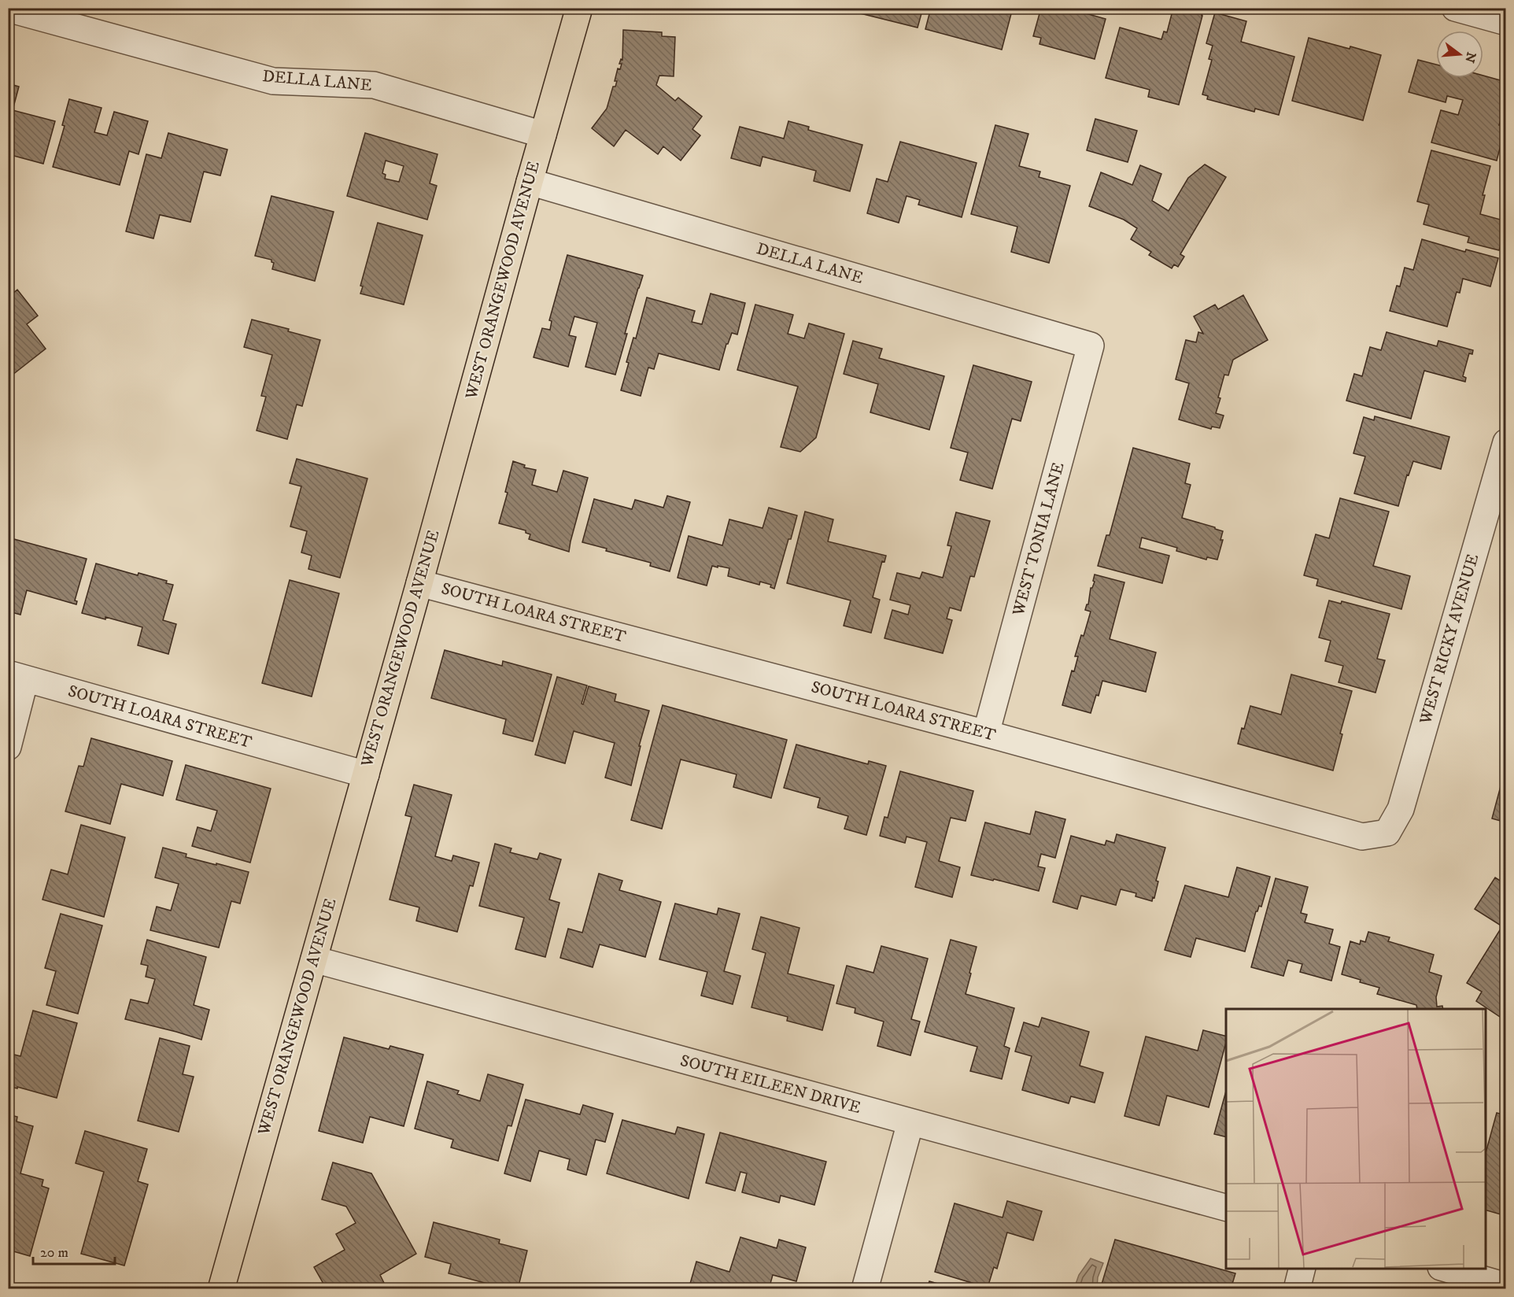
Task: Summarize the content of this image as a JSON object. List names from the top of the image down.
{
  "streets": {
    "main road": ["WEST ORANGEWOOD AVENUE"],
    "street": [
      "DELLA LANE",
      "WEST TONIA LANE",
      "SOUTH LOARA STREET",
      "WEST RICKY AVENUE",
      "SOUTH EILEEN DRIVE"
    ]
  },
  "crossings": [
    ["DELLA LANE", "WEST ORANGEWOOD AVENUE"],
    ["DELLA LANE", "WEST TONIA LANE"],
    ["WEST ORANGEWOOD AVENUE", "SOUTH LOARA STREET"],
    ["WEST ORANGEWOOD AVENUE", "SOUTH EILEEN DRIVE"],
    ["WEST TONIA LANE", "SOUTH LOARA STREET"],
    ["SOUTH LOARA STREET", "WEST RICKY AVENUE"]
  ],
  "scale_bar": "20 m",
  "north": "right"
}
